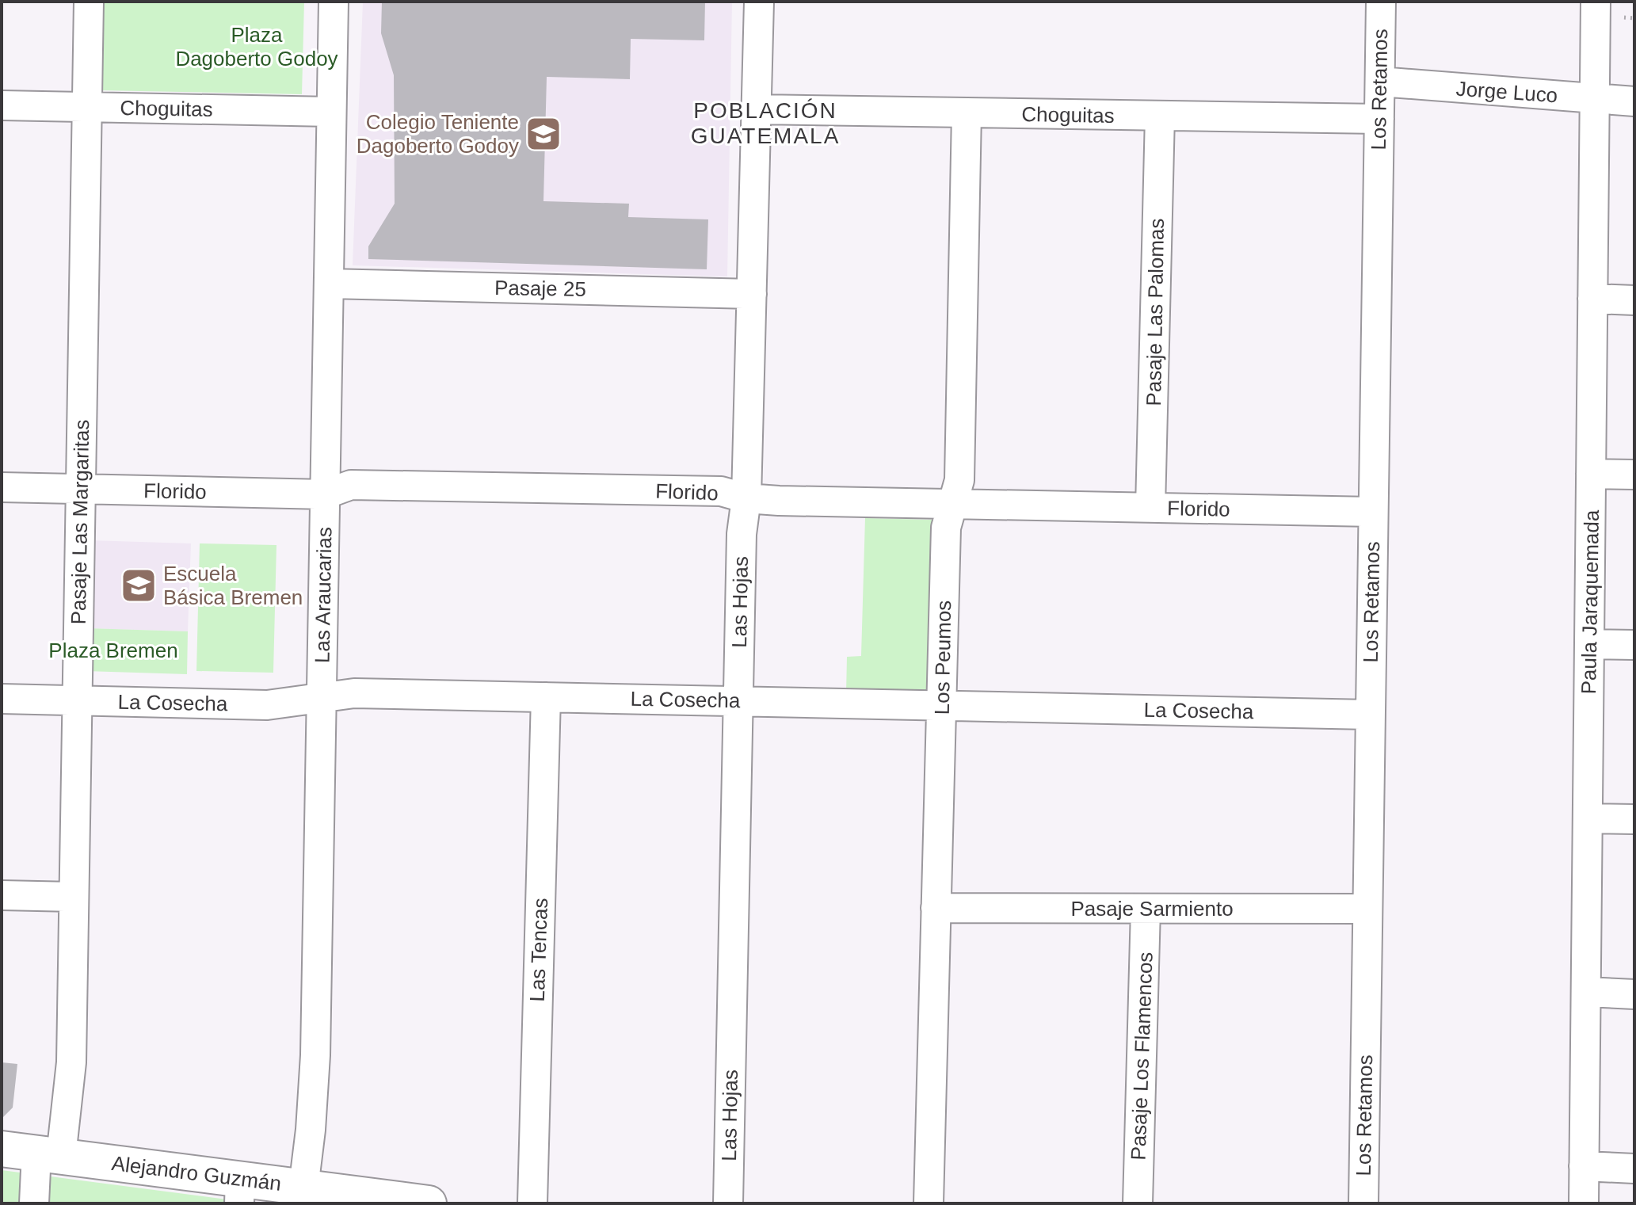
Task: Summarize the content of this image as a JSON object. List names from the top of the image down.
{
  "streets": {
    "street": [
      "Los Retamos",
      "Jorge Luco",
      "Choguitas",
      "Pasaje 25",
      "Pasaje Las Palomas",
      "Florido",
      "Pasaje Las Margaritas",
      "Las Araucarias",
      "Las Hojas",
      "Paula Jaraquemada",
      "Los Peumos",
      "La Cosecha",
      "Pasaje Sarmiento",
      "Las Tencas",
      "Pasaje Los Flamencos",
      "Alejandro Guzmán"
    ]
  },
  "crossings": [
    ["Los Retamos", "Jorge Luco"],
    ["Los Retamos", "Choguitas"],
    ["Los Retamos", "Florido"],
    ["Los Retamos", "La Cosecha"],
    ["Los Retamos", "Pasaje Sarmiento"],
    ["Jorge Luco", "Paula Jaraquemada"],
    ["Choguitas", "Pasaje Las Palomas"],
    ["Choguitas", "Pasaje Las Margaritas"],
    ["Choguitas", "Las Araucarias"],
    ["Choguitas", "Las Hojas"],
    ["Choguitas", "Los Peumos"],
    ["Pasaje 25", "Las Araucarias"],
    ["Pasaje 25", "Las Hojas"],
    ["Pasaje Las Palomas", "Florido"],
    ["Florido", "Pasaje Las Margaritas"],
    ["Florido", "Las Araucarias"],
    ["Florido", "Las Hojas"],
    ["Florido", "Los Peumos"],
    ["Pasaje Las Margaritas", "La Cosecha"],
    ["Pasaje Las Margaritas", "Alejandro Guzmán"],
    ["Las Araucarias", "La Cosecha"],
    ["Las Araucarias", "Alejandro Guzmán"],
    ["Las Hojas", "La Cosecha"],
    ["Los Peumos", "La Cosecha"],
    ["Los Peumos", "Pasaje Sarmiento"],
    ["La Cosecha", "Las Tencas"],
    ["Pasaje Sarmiento", "Pasaje Los Flamencos"]
  ],
  "districts": ["POBLACIÓN GUATEMALA"],
  "parks": ["Plaza Dagoberto Godoy", "Plaza Bremen"],
  "places": {
    "school or university": ["Colegio Teniente Dagoberto Godoy", "Escuela Básica Bremen"]
  }
}
